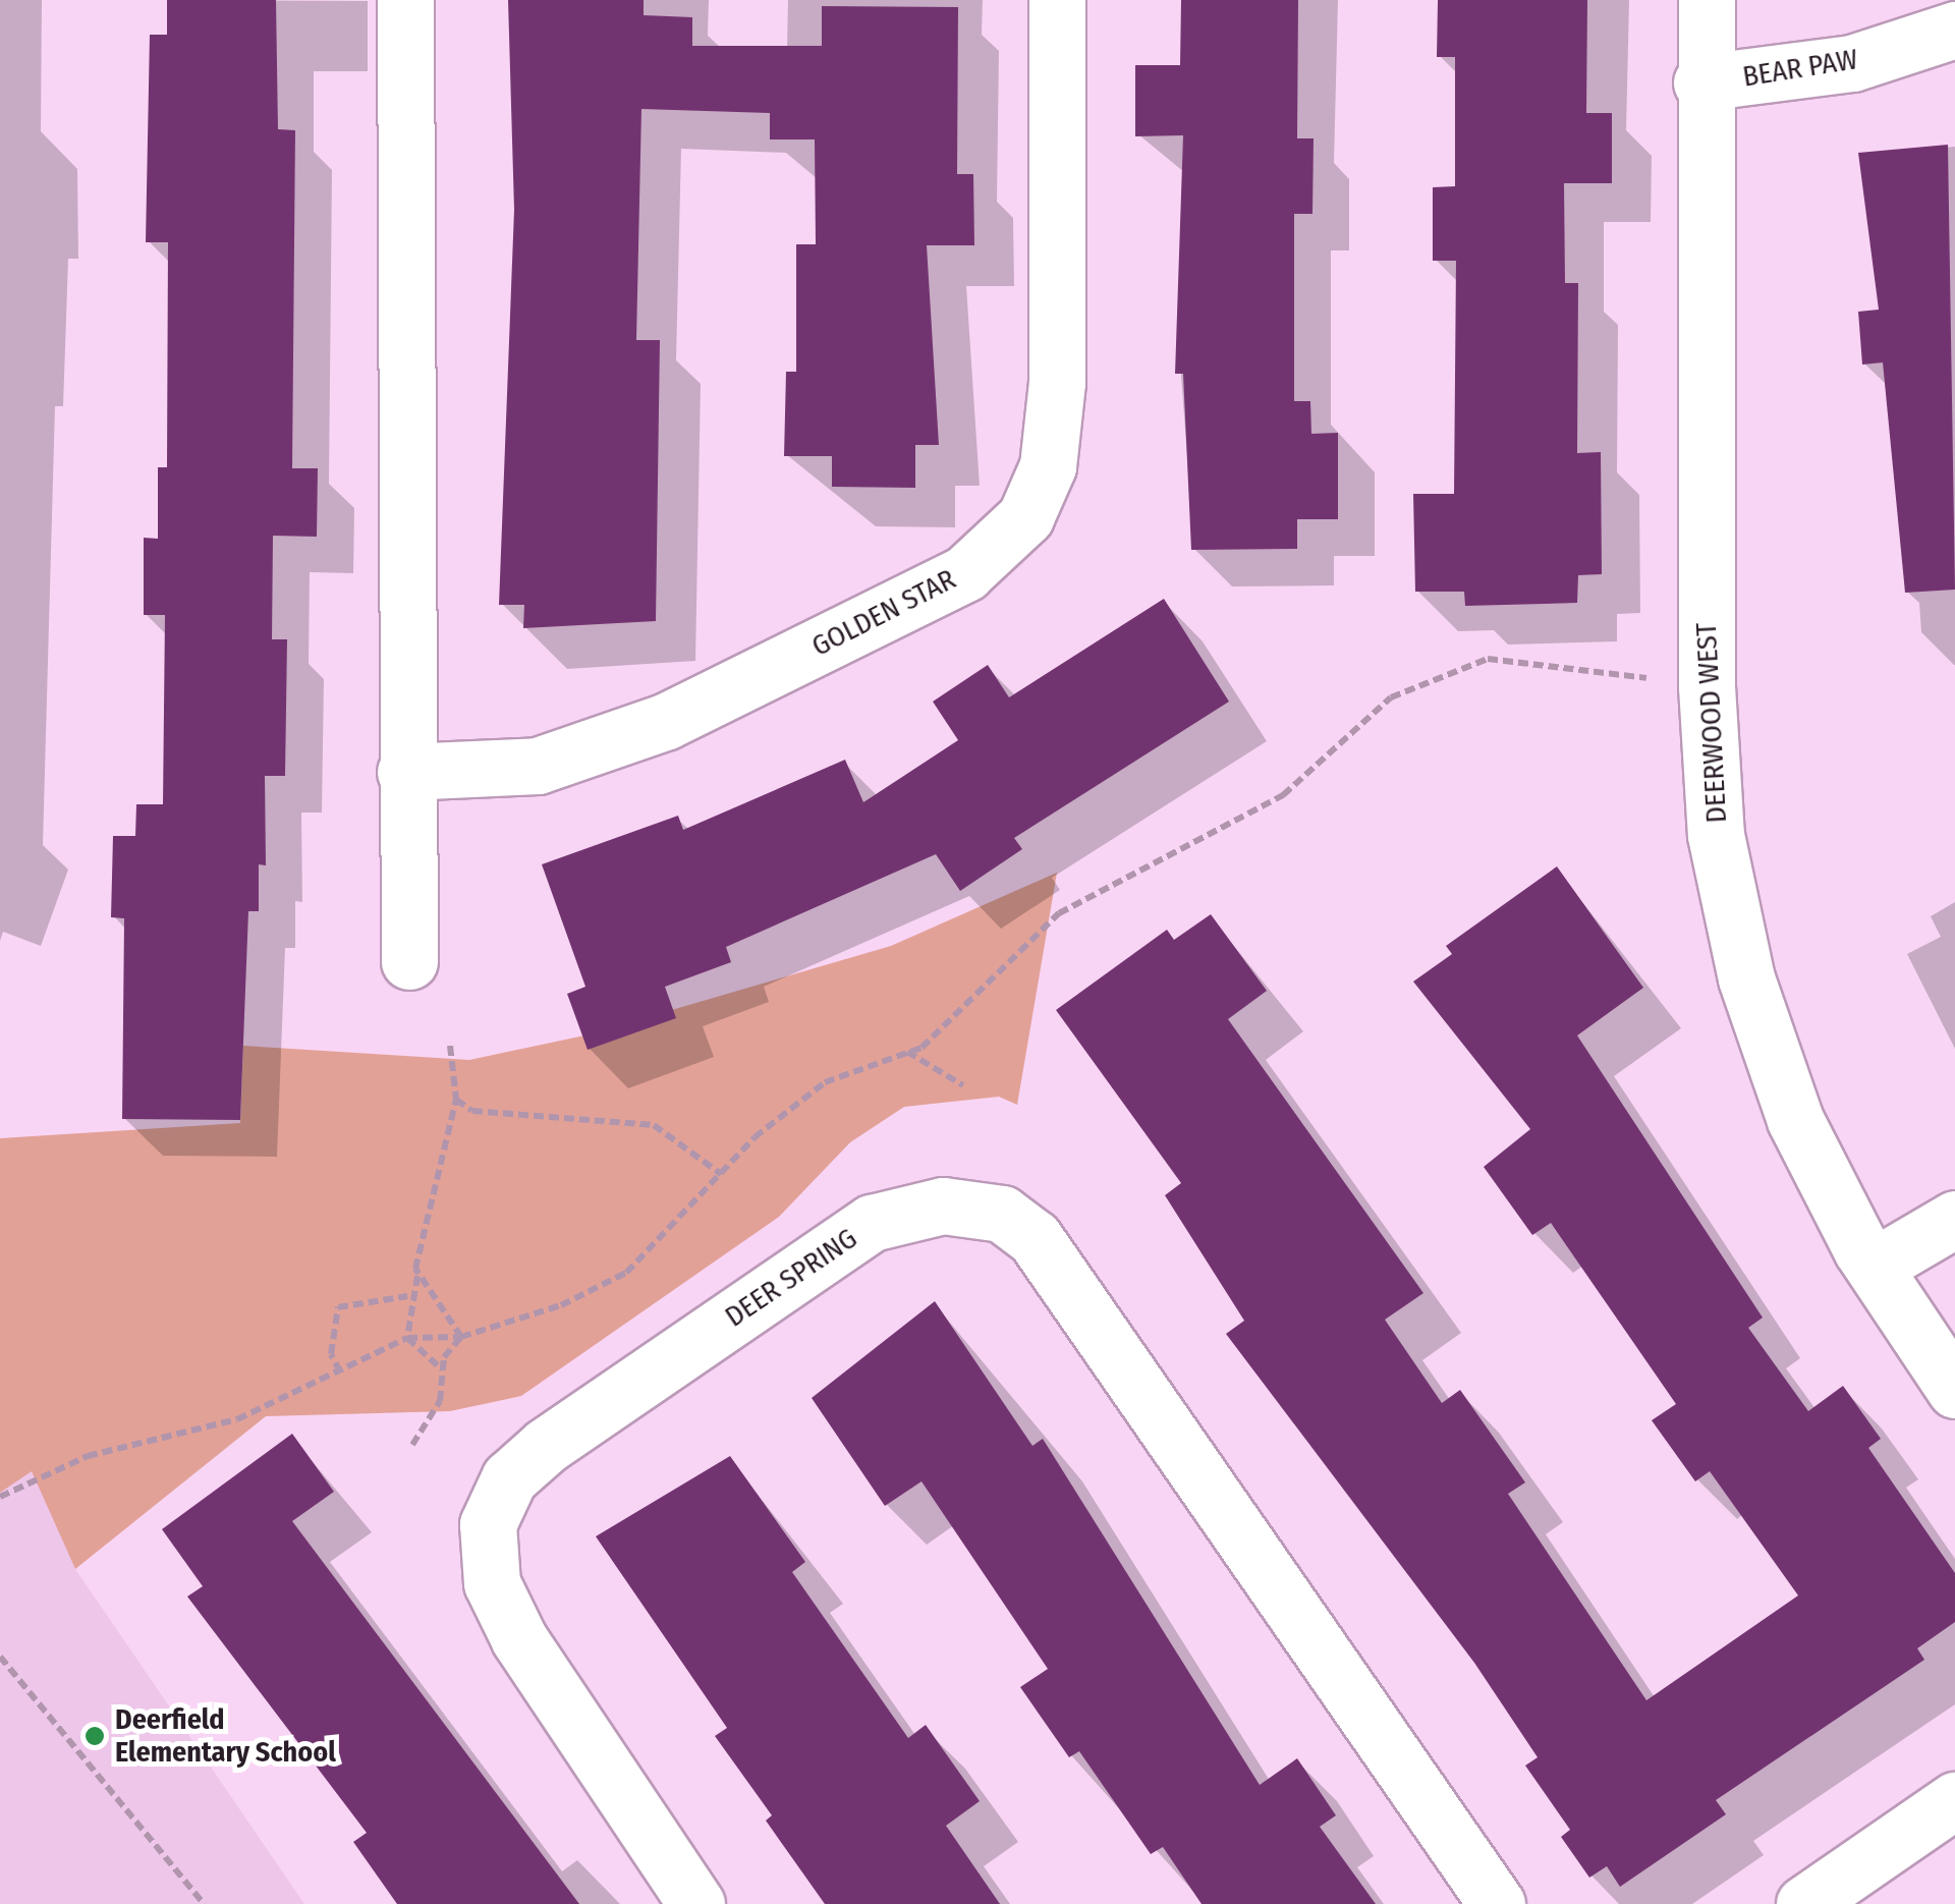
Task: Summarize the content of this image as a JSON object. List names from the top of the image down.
{
  "streets": {
    "street": [
      "BEAR PAW",
      "GOLDEN STAR",
      "DEERWOOD WEST",
      "DEER SPRING"
    ]
  },
  "crossings": [
    ["BEAR PAW", "DEERWOOD WEST"]
  ],
  "places": ["Deerfield Elementary School"]
}
